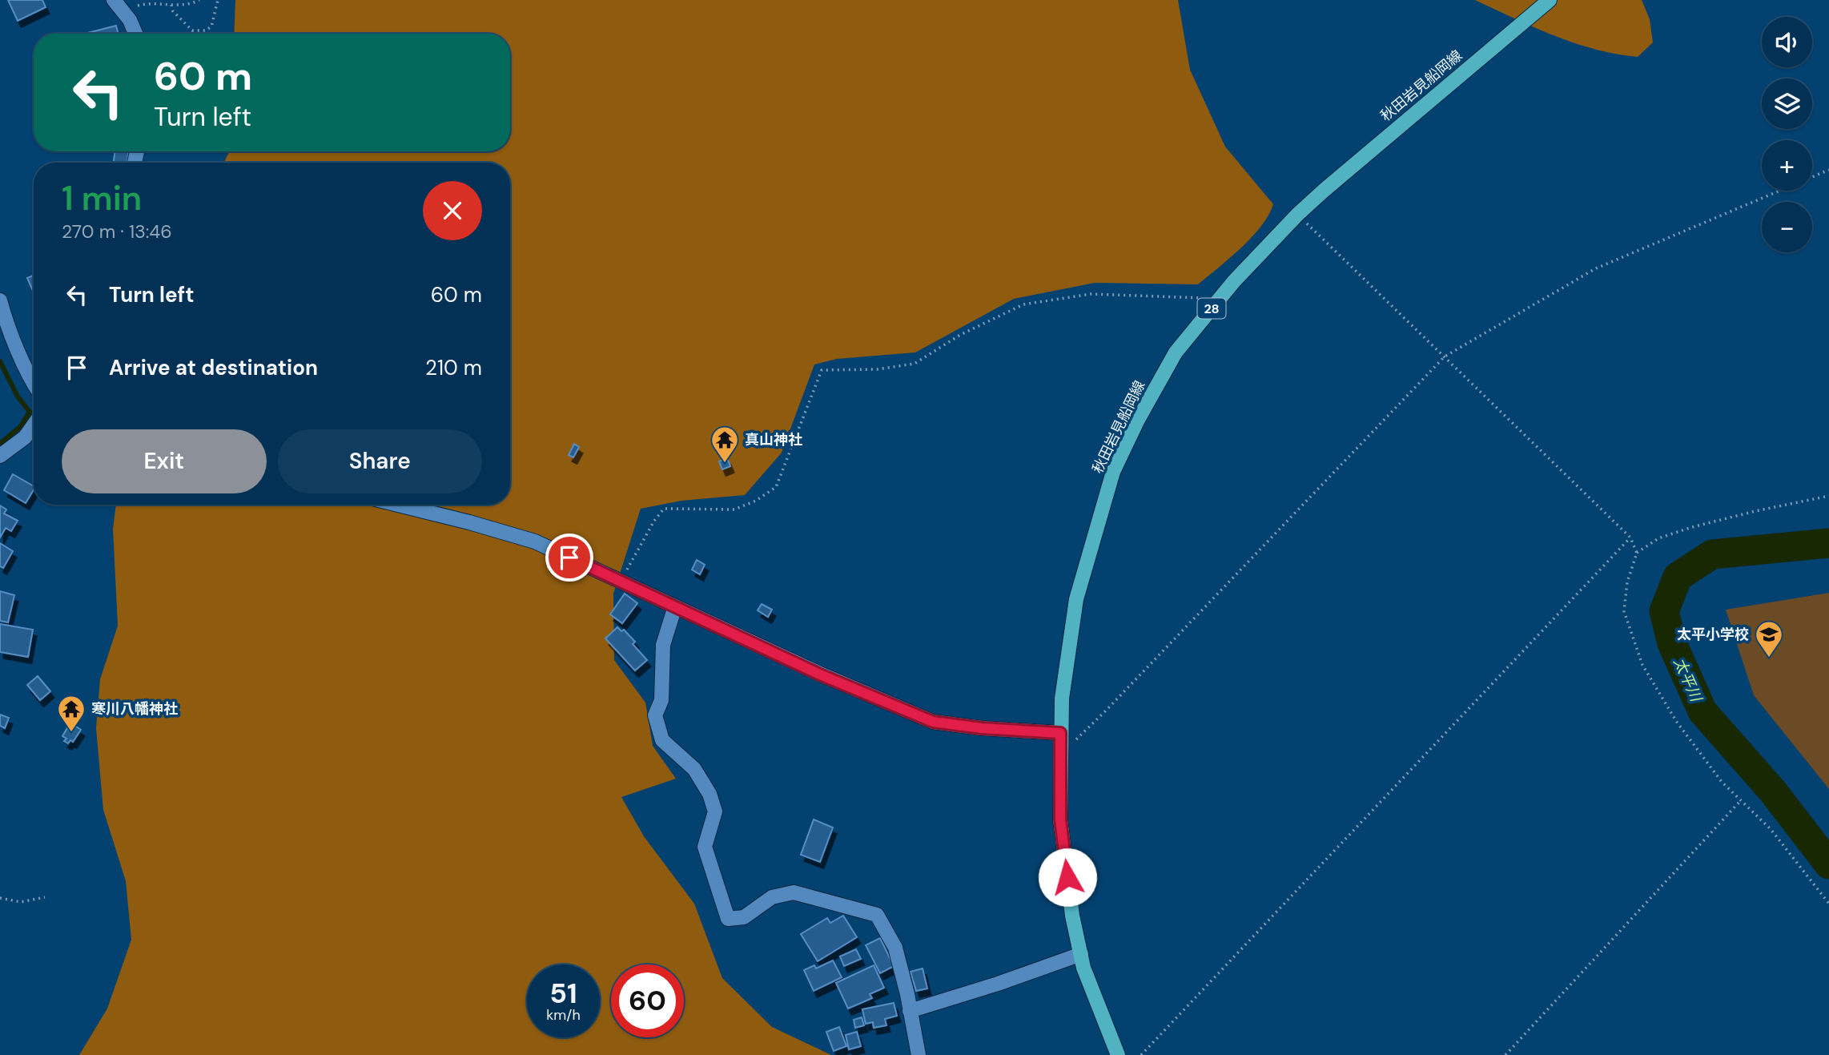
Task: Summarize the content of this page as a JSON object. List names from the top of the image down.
{
  "streets": {
    "main road": ["秋田岩見船岡線", "28"]
  },
  "water": ["太平川"],
  "places": {
    "temple": ["真山神社", "寒川八幡神社"],
    "school or university": ["太平小学校"]
  },
  "page": {
    "map_buttons": ["+", "−"],
    "turn": ["60 m", "Turn left"],
    "heading": ["1 min", "270 m · 13:46"],
    "list": [
      {
        "name": "Turn left",
        "value": "60 m"
      },
      {
        "name": "Arrive at destination",
        "value": "210 m"
      }
    ],
    "buttons": ["Exit", "Share"],
    "speed": "51 km/h",
    "limit": "60"
  }
}
